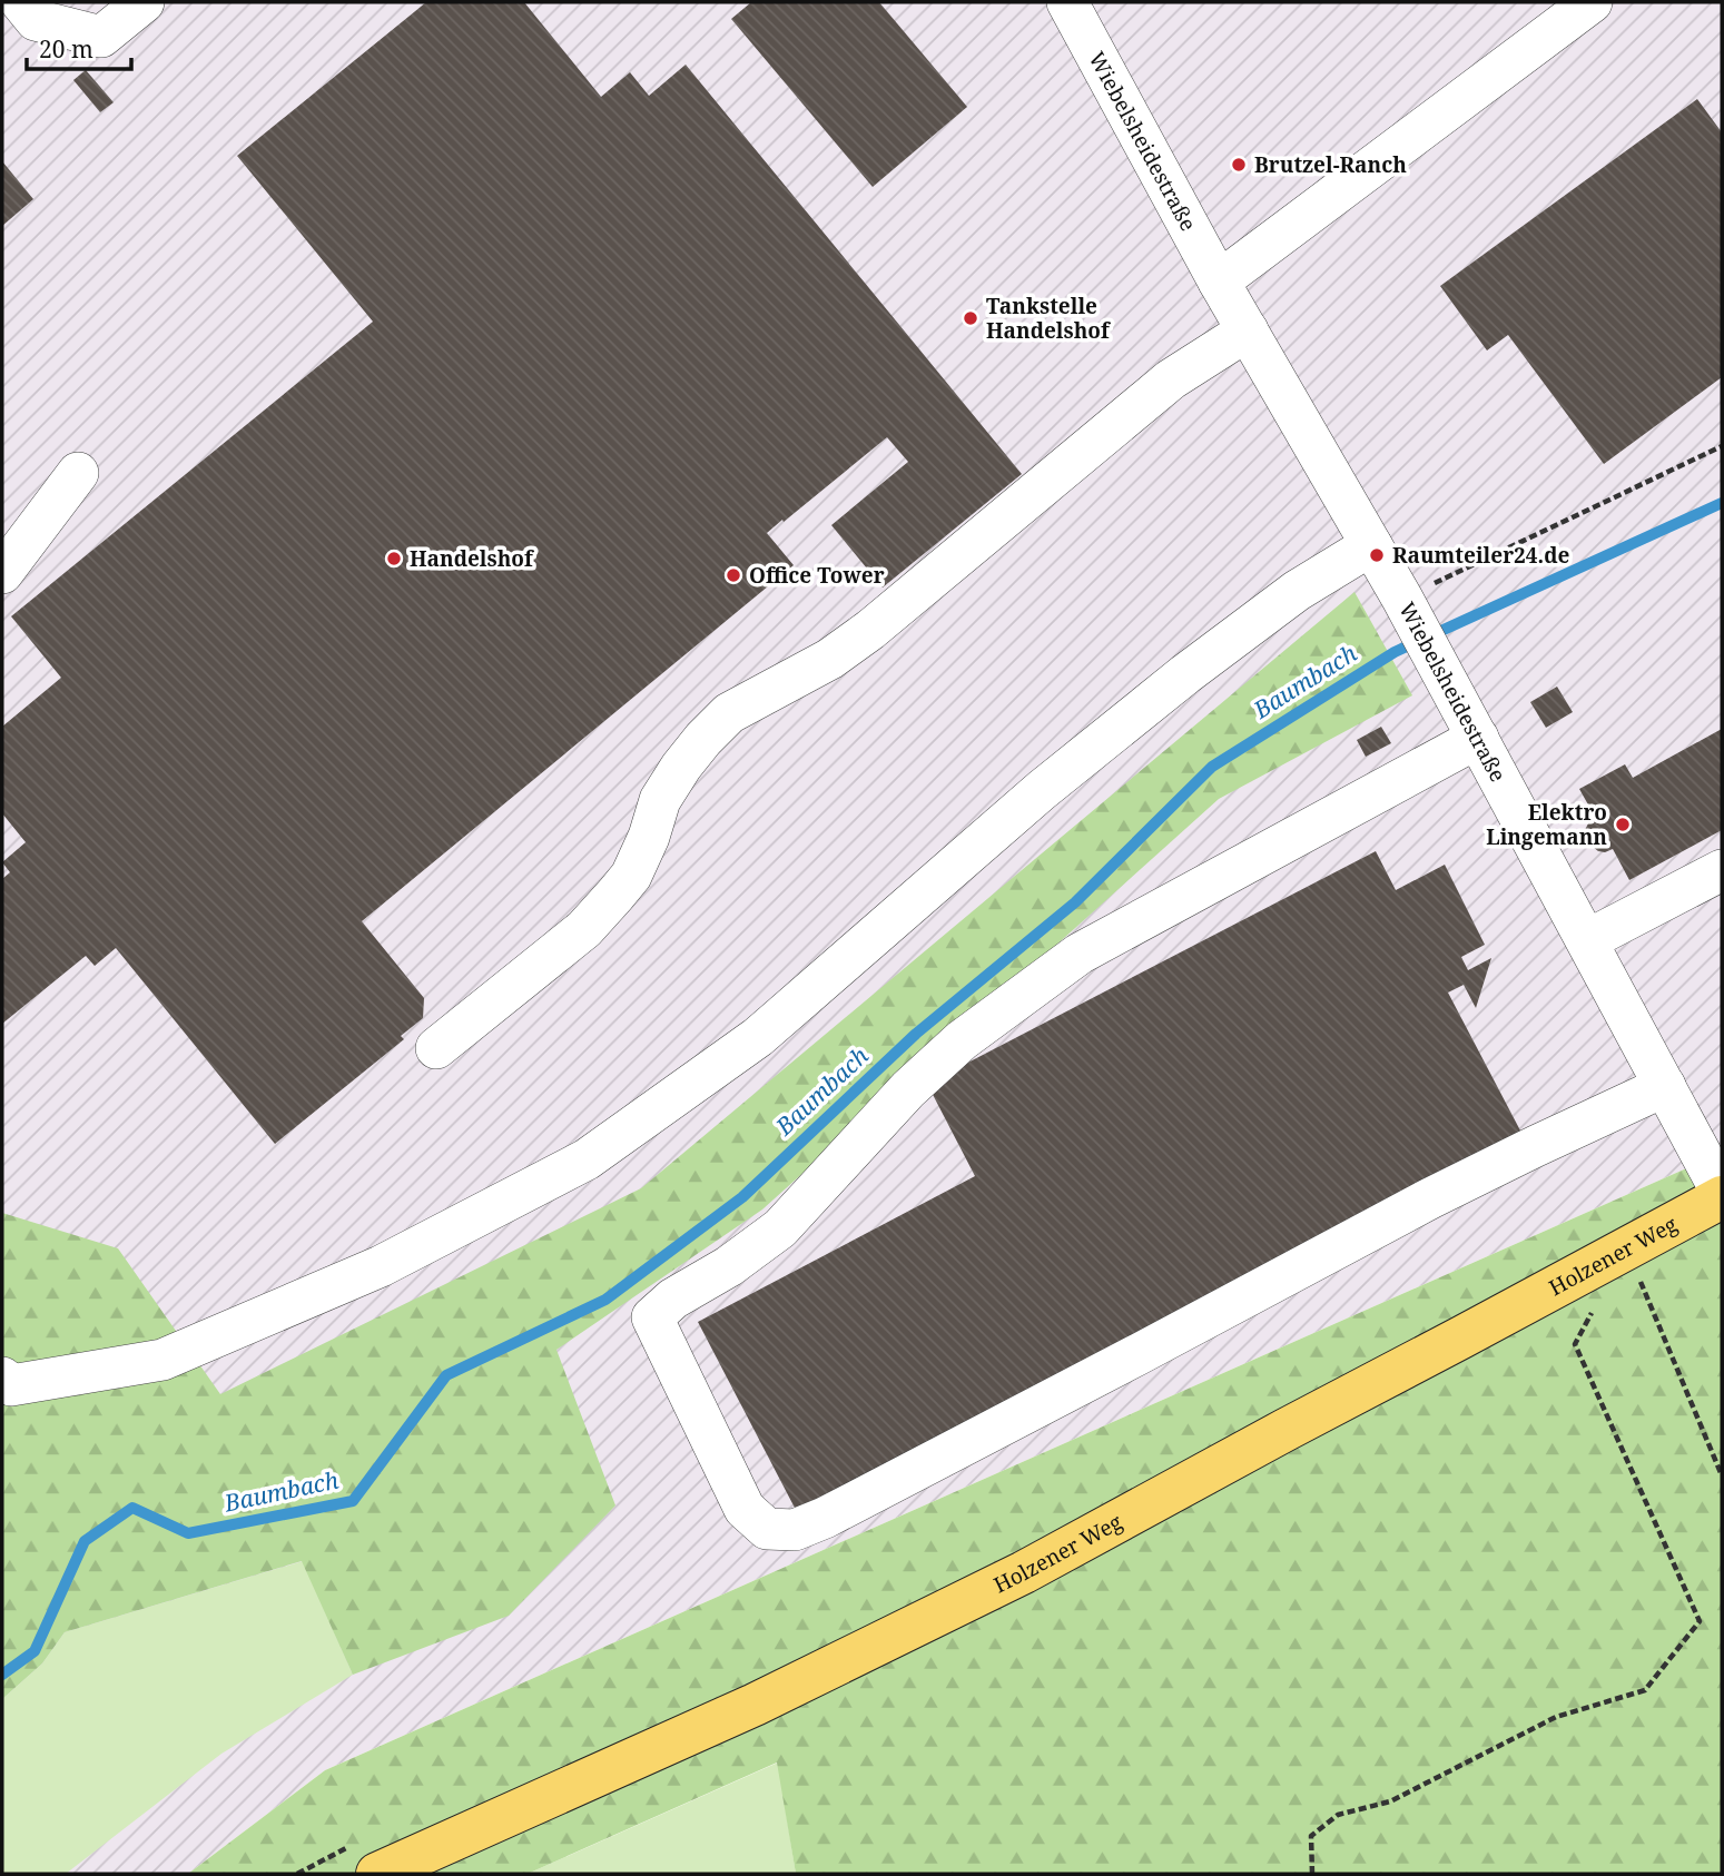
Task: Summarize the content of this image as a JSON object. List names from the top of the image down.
{
  "streets": {
    "main road": ["Holzener Weg"],
    "street": ["Wiebelsheidestraße"]
  },
  "crossings": [
    ["Wiebelsheidestraße", "Holzener Weg"]
  ],
  "water": ["Baumbach"],
  "places": [
    "Brutzel-Ranch",
    "Tankstelle Handelshof",
    "Raumteiler24.de",
    "Handelshof",
    "Office Tower",
    "Elektro Lingemann"
  ],
  "scale_bar": "20 m"
}
